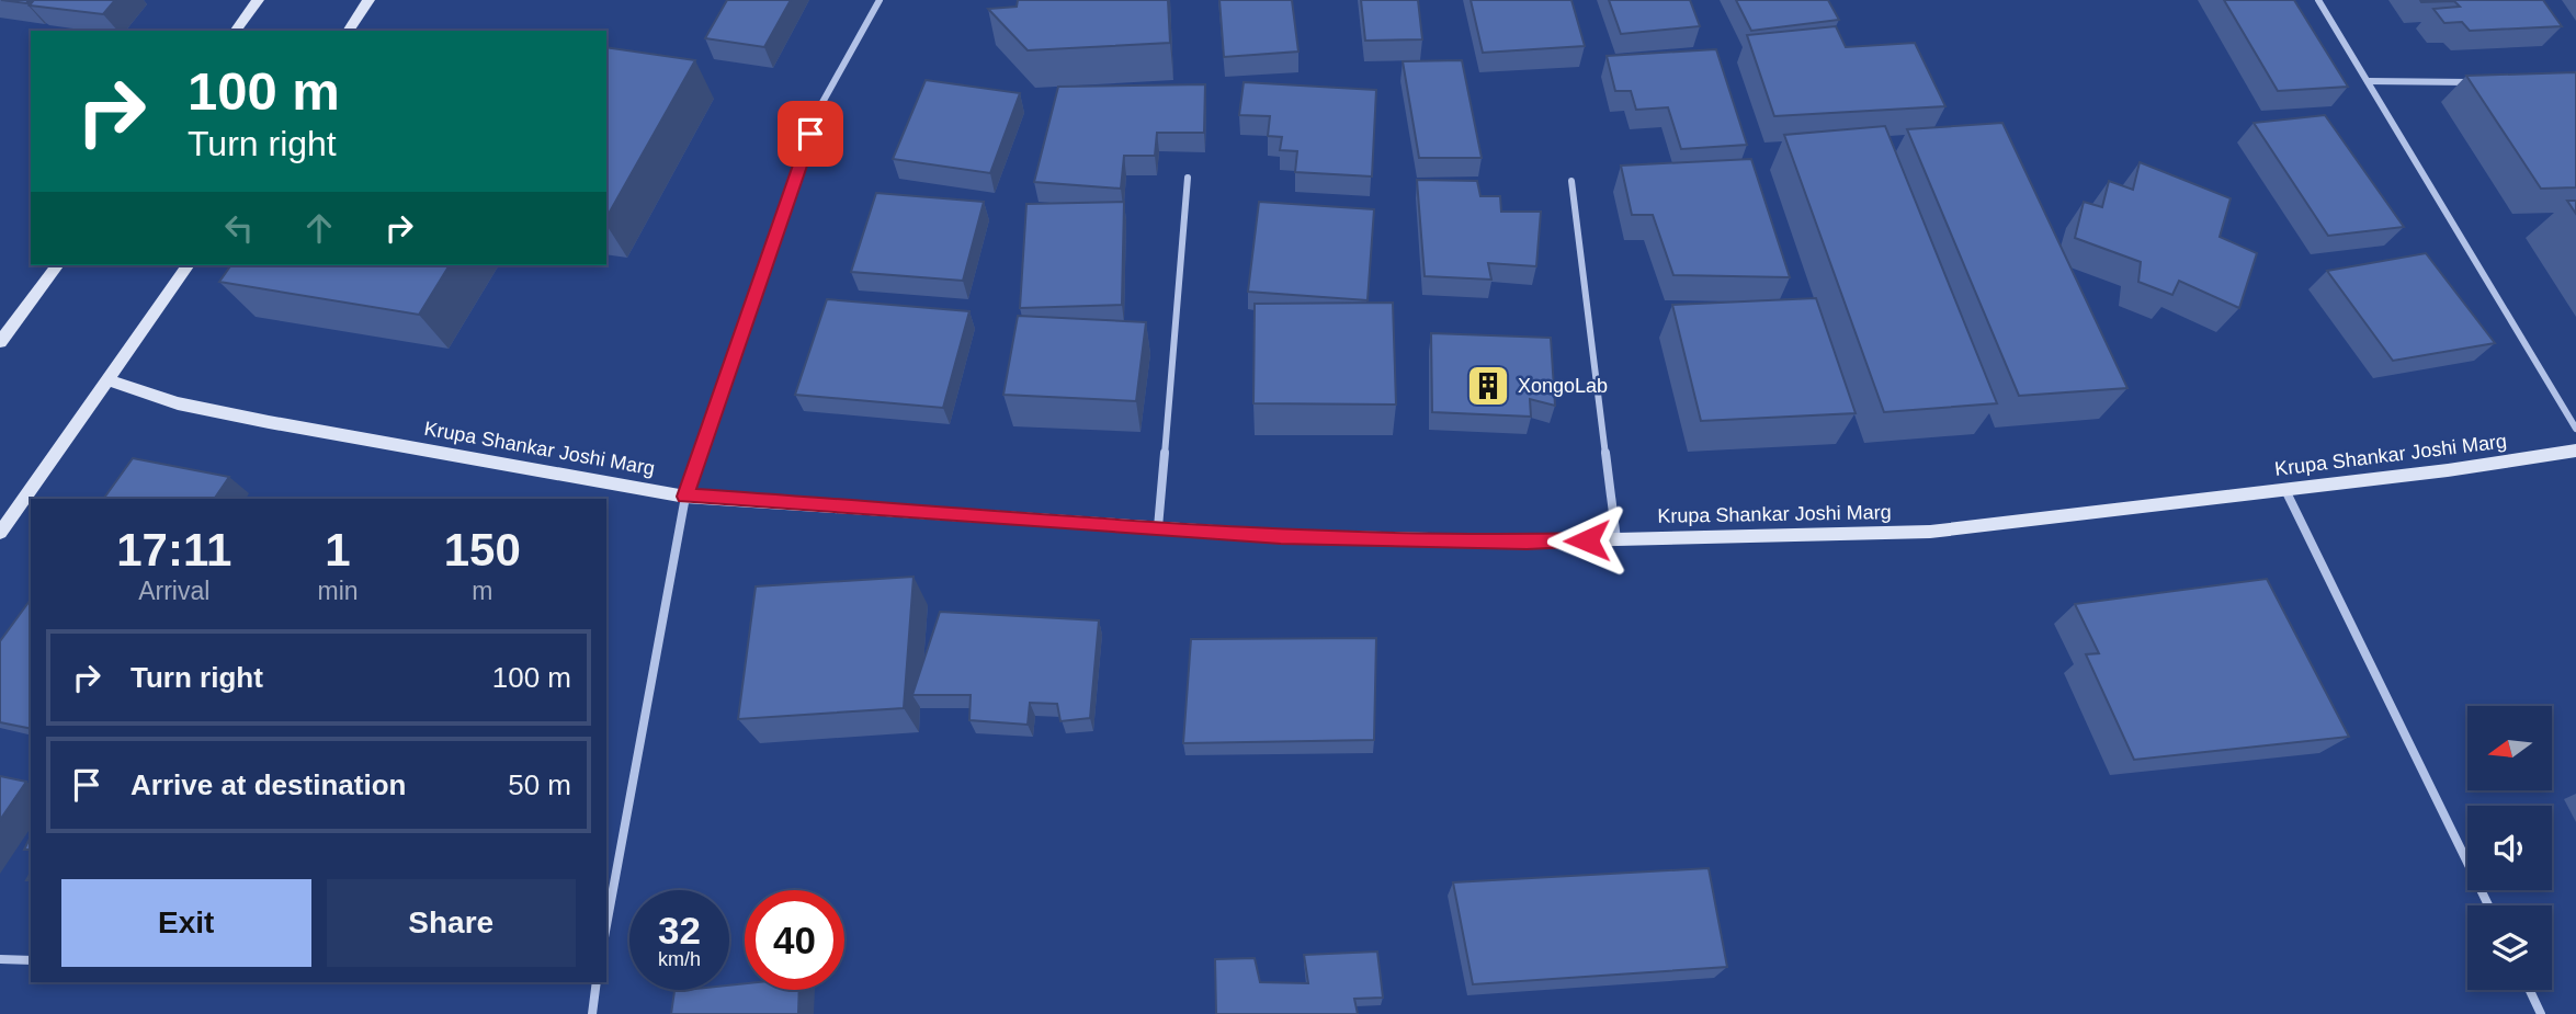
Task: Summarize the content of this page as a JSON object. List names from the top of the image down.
{
  "streets": {
    "street": ["Krupa Shankar Joshi Marg"]
  },
  "places": {
    "building": ["XongoLab"]
  },
  "north": "left",
  "page": {
    "turn": ["100 m", "Turn right"],
    "eta": [
      "17:11",
      "Arrival",
      "1",
      "min",
      "150",
      "m"
    ],
    "list": [
      {
        "name": "Turn right",
        "value": "100 m"
      },
      {
        "name": "Arrive at destination",
        "value": "50 m"
      }
    ],
    "buttons": ["Exit", "Share"],
    "speed": "32 km/h",
    "limit": "40"
  }
}
